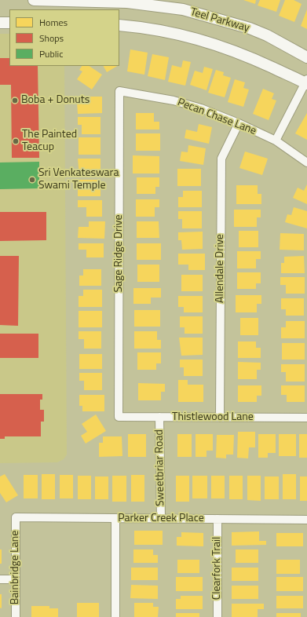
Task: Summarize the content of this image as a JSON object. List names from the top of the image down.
{
  "streets": {
    "main road": ["Teel Parkway"],
    "street": [
      "Pecan Chase Lane",
      "Sage Ridge Drive",
      "Allendale Drive",
      "Thistlewood Lane",
      "Sweetbriar Road",
      "Parker Creek Place",
      "Bainbridge Lane",
      "Clearfork Trail"
    ]
  },
  "crossings": [
    ["Pecan Chase Lane", "Sage Ridge Drive"],
    ["Pecan Chase Lane", "Allendale Drive"],
    ["Sage Ridge Drive", "Thistlewood Lane"],
    ["Allendale Drive", "Thistlewood Lane"],
    ["Thistlewood Lane", "Sweetbriar Road"],
    ["Sweetbriar Road", "Parker Creek Place"],
    ["Parker Creek Place", "Bainbridge Lane"],
    ["Parker Creek Place", "Clearfork Trail"]
  ],
  "places": ["Boba + Donuts", "The Painted Teacup", "Sri Venkateswara Swami Temple"],
  "legend": ["Homes", "Shops", "Public"]
}
